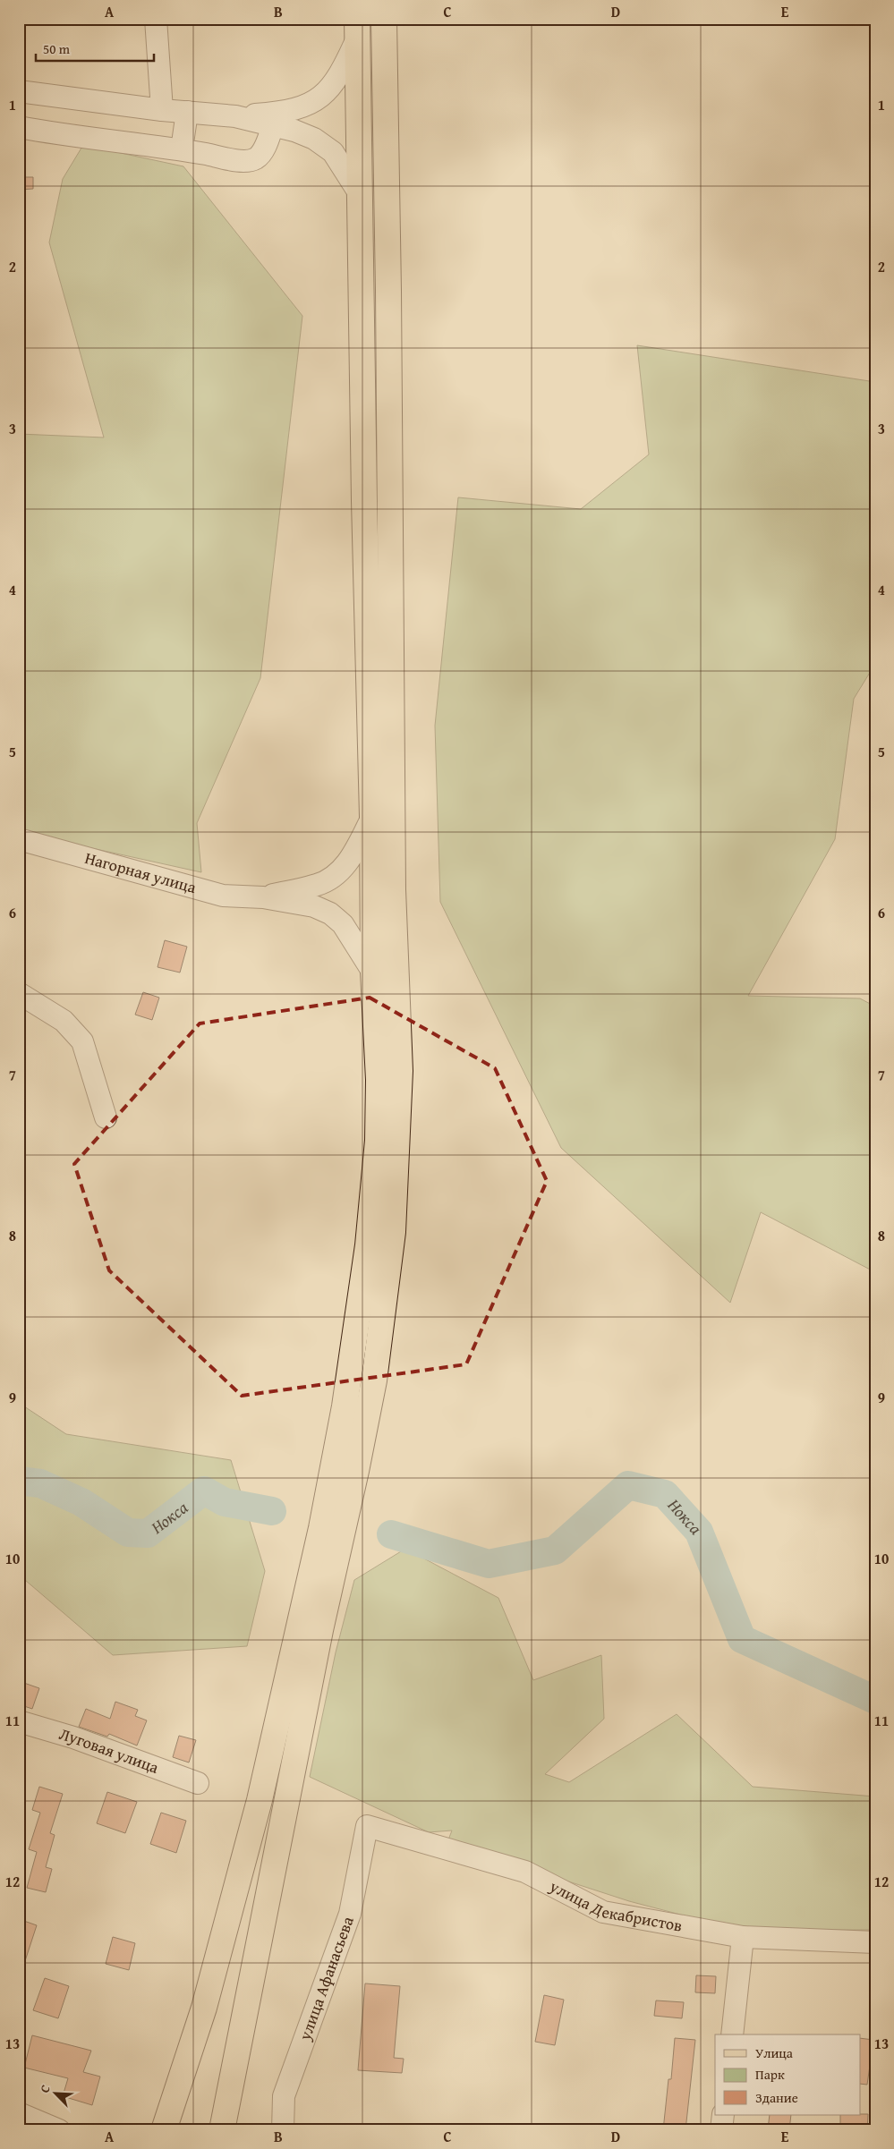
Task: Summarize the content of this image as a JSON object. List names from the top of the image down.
{
  "streets": {
    "street": [
      "Нагорная улица",
      "Луговая улица",
      "улица Декабристов",
      "улица Афанасьева"
    ]
  },
  "crossings": [
    ["улица Декабристов", "улица Афанасьева"]
  ],
  "water": ["Нокса"],
  "legend": ["Улица", "Парк", "Здание"],
  "scale_bar": "50 m",
  "north": "top left",
  "grid": {
    "columns": [
      "A",
      "B",
      "C",
      "D",
      "E"
    ],
    "rows": [
      "1",
      "2",
      "3",
      "4",
      "5",
      "6",
      "7",
      "8",
      "9",
      "10",
      "11",
      "12",
      "13"
    ]
  }
}
